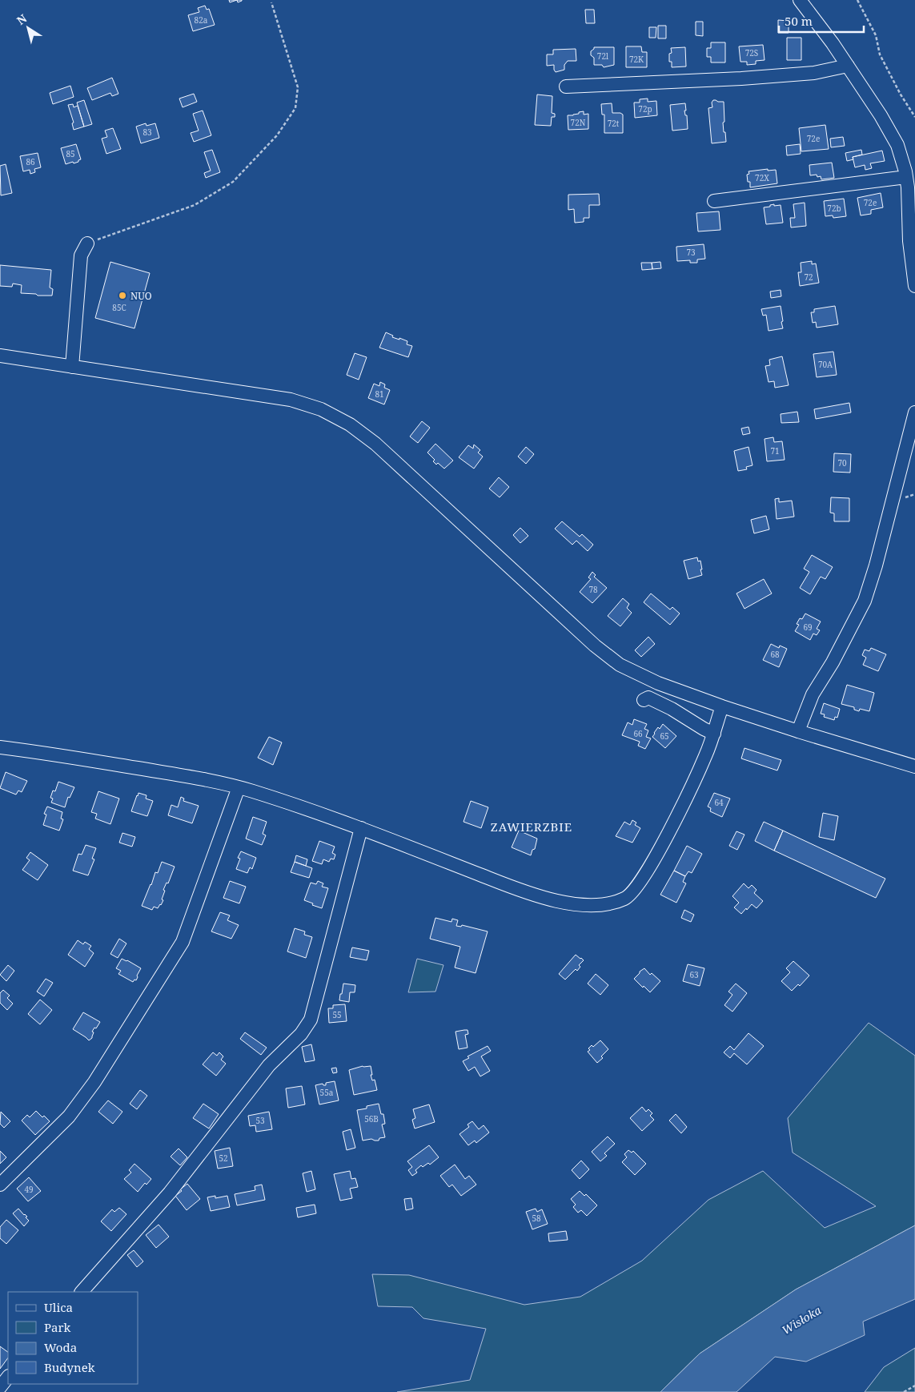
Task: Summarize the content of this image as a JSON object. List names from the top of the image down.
{
  "districts": ["ZAWIERZBIE"],
  "water": ["Wisłoka"],
  "places": ["NUO"],
  "house_numbers": [
    "82a",
    "72S",
    "72l",
    "72K",
    "72p",
    "72N",
    "72t",
    "83",
    "72e",
    "85",
    "86",
    "72X",
    "72e",
    "72b",
    "73",
    "72",
    "85C",
    "70A",
    "81",
    "71",
    "70",
    "78",
    "69",
    "68",
    "66",
    "65",
    "64",
    "63",
    "55",
    "55a",
    "56B",
    "53",
    "52",
    "49",
    "58"
  ],
  "legend": [
    "Ulica",
    "Park",
    "Woda",
    "Budynek"
  ],
  "scale_bar": "50 m",
  "north": "top left"
}
